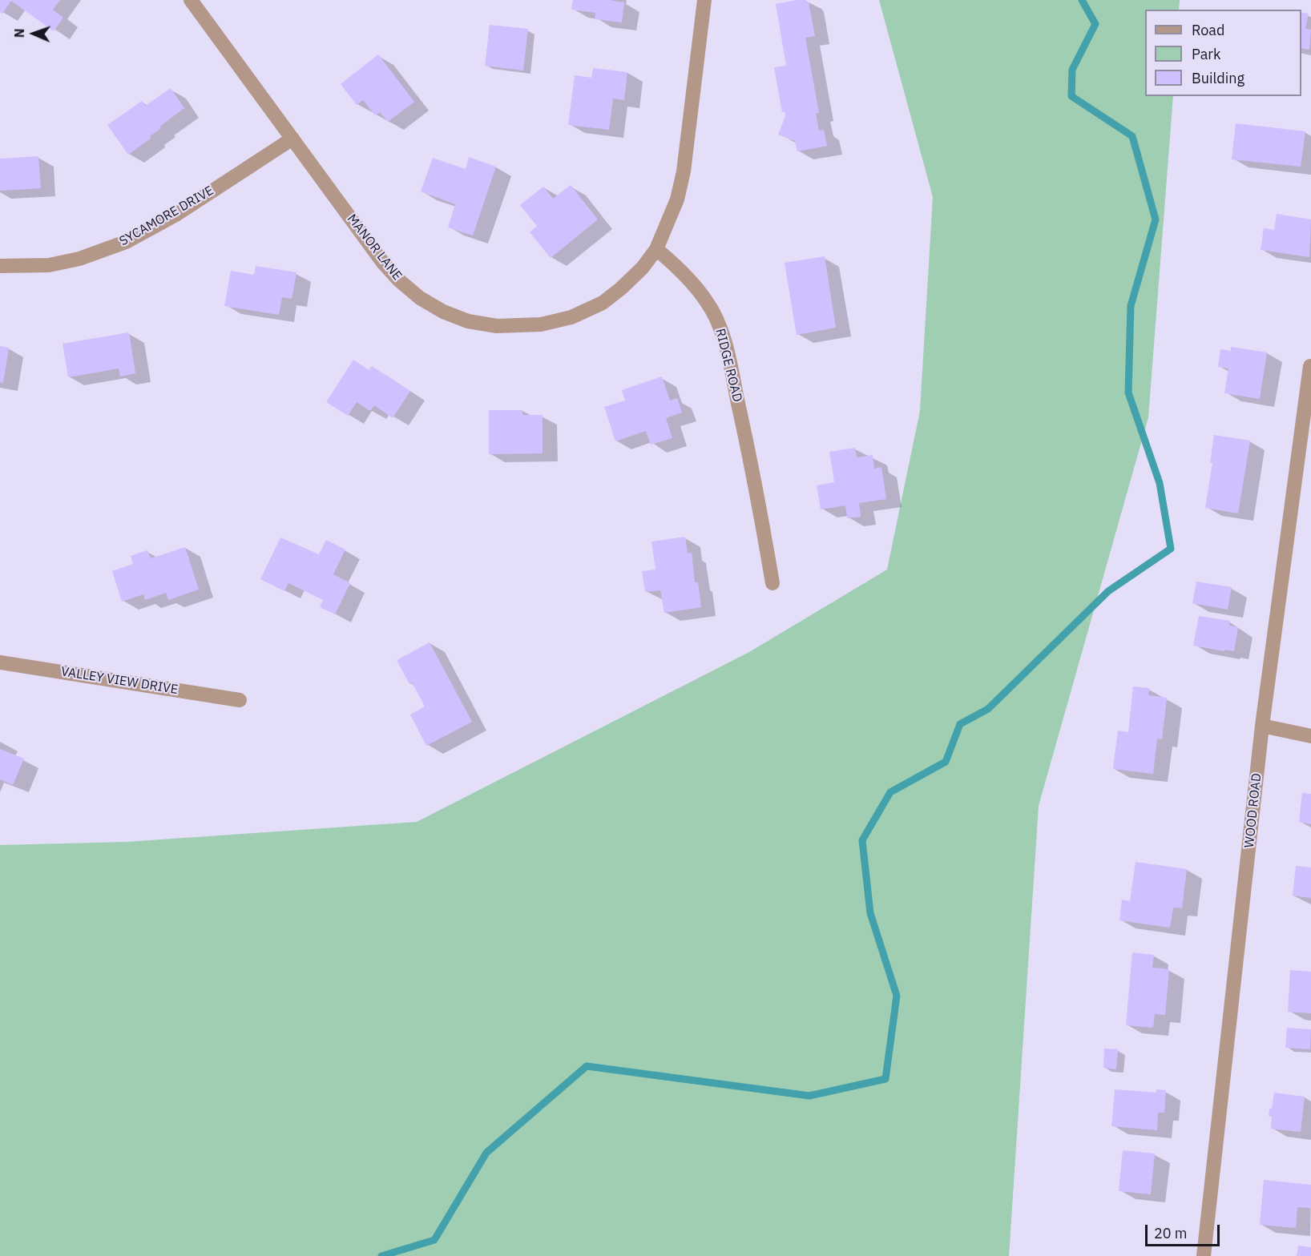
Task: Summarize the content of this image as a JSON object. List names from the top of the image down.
{
  "streets": {
    "street": [
      "SYCAMORE DRIVE",
      "MANOR LANE",
      "RIDGE ROAD",
      "VALLEY VIEW DRIVE",
      "WOOD ROAD"
    ]
  },
  "crossings": [
    ["SYCAMORE DRIVE", "MANOR LANE"],
    ["MANOR LANE", "RIDGE ROAD"]
  ],
  "legend": ["Road", "Park", "Building"],
  "scale_bar": "20 m",
  "north": "left"
}
